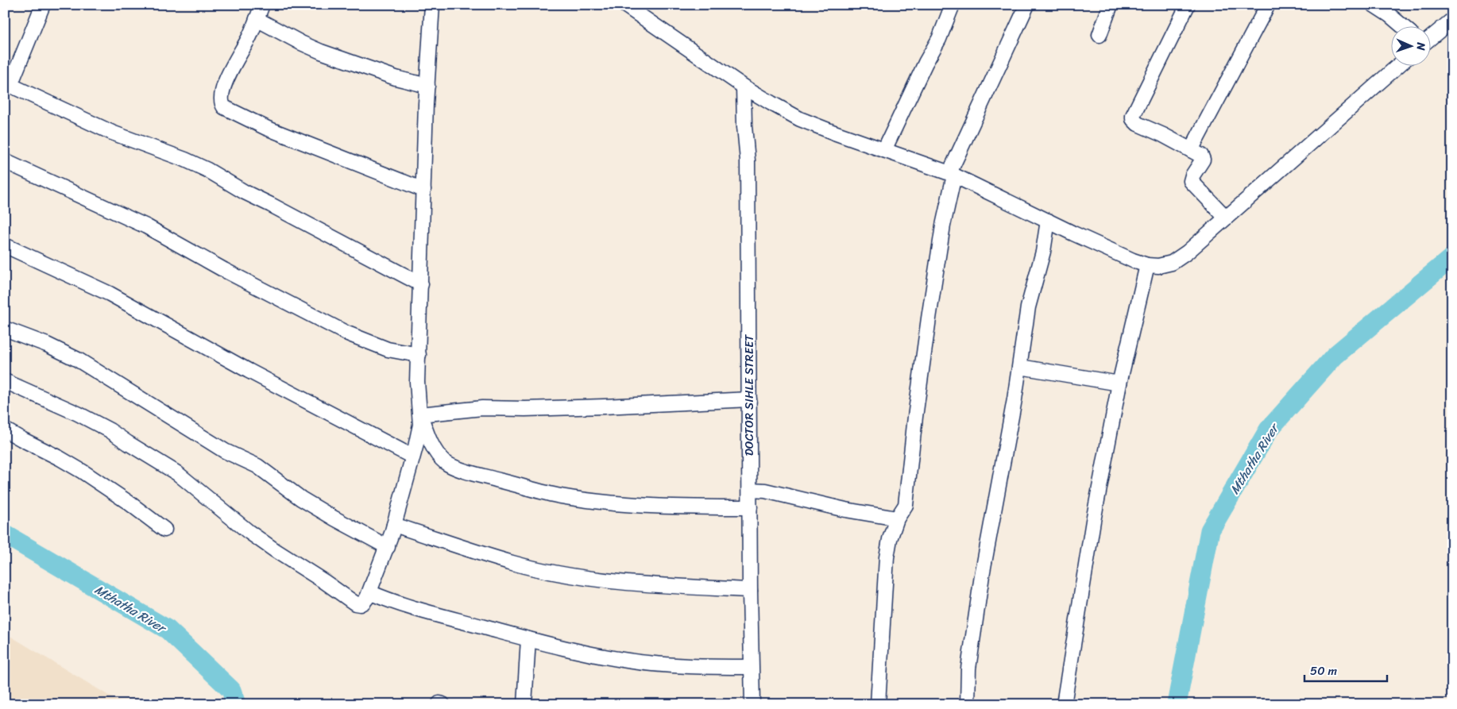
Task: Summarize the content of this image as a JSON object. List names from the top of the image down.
{
  "streets": {
    "street": ["DOCTOR SIHLE STREET"]
  },
  "water": ["Mthatha River"],
  "scale_bar": "50 m",
  "north": "right"
}
